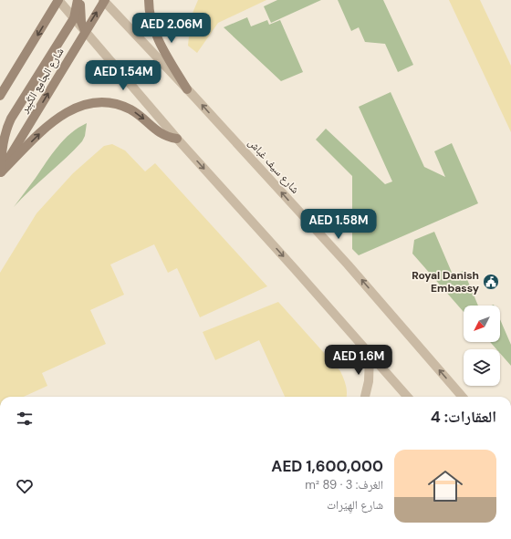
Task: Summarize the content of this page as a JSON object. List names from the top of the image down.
{
  "streets": {
    "main road": ["شارع الجامِع الكَبِير"],
    "street": ["شارع سيف غباش"]
  },
  "crossings": [
    ["شارع الجامِع الكَبِير", "شارع سيف غباش"]
  ],
  "places": {
    "public building": ["Royal Danish Embassy"]
  },
  "north": "bottom left",
  "page": {
    "price": [
      "AED 2.06M",
      "AED 1.54M",
      "AED 1.58M",
      "AED 1.6M"
    ],
    "heading": "العقارات: 4",
    "list": [
      {
        "name": "AED 1,600,000",
        "note": "الغرف: 3 · 89 m² · شارع الهِيَرات"
      }
    ]
  }
}
